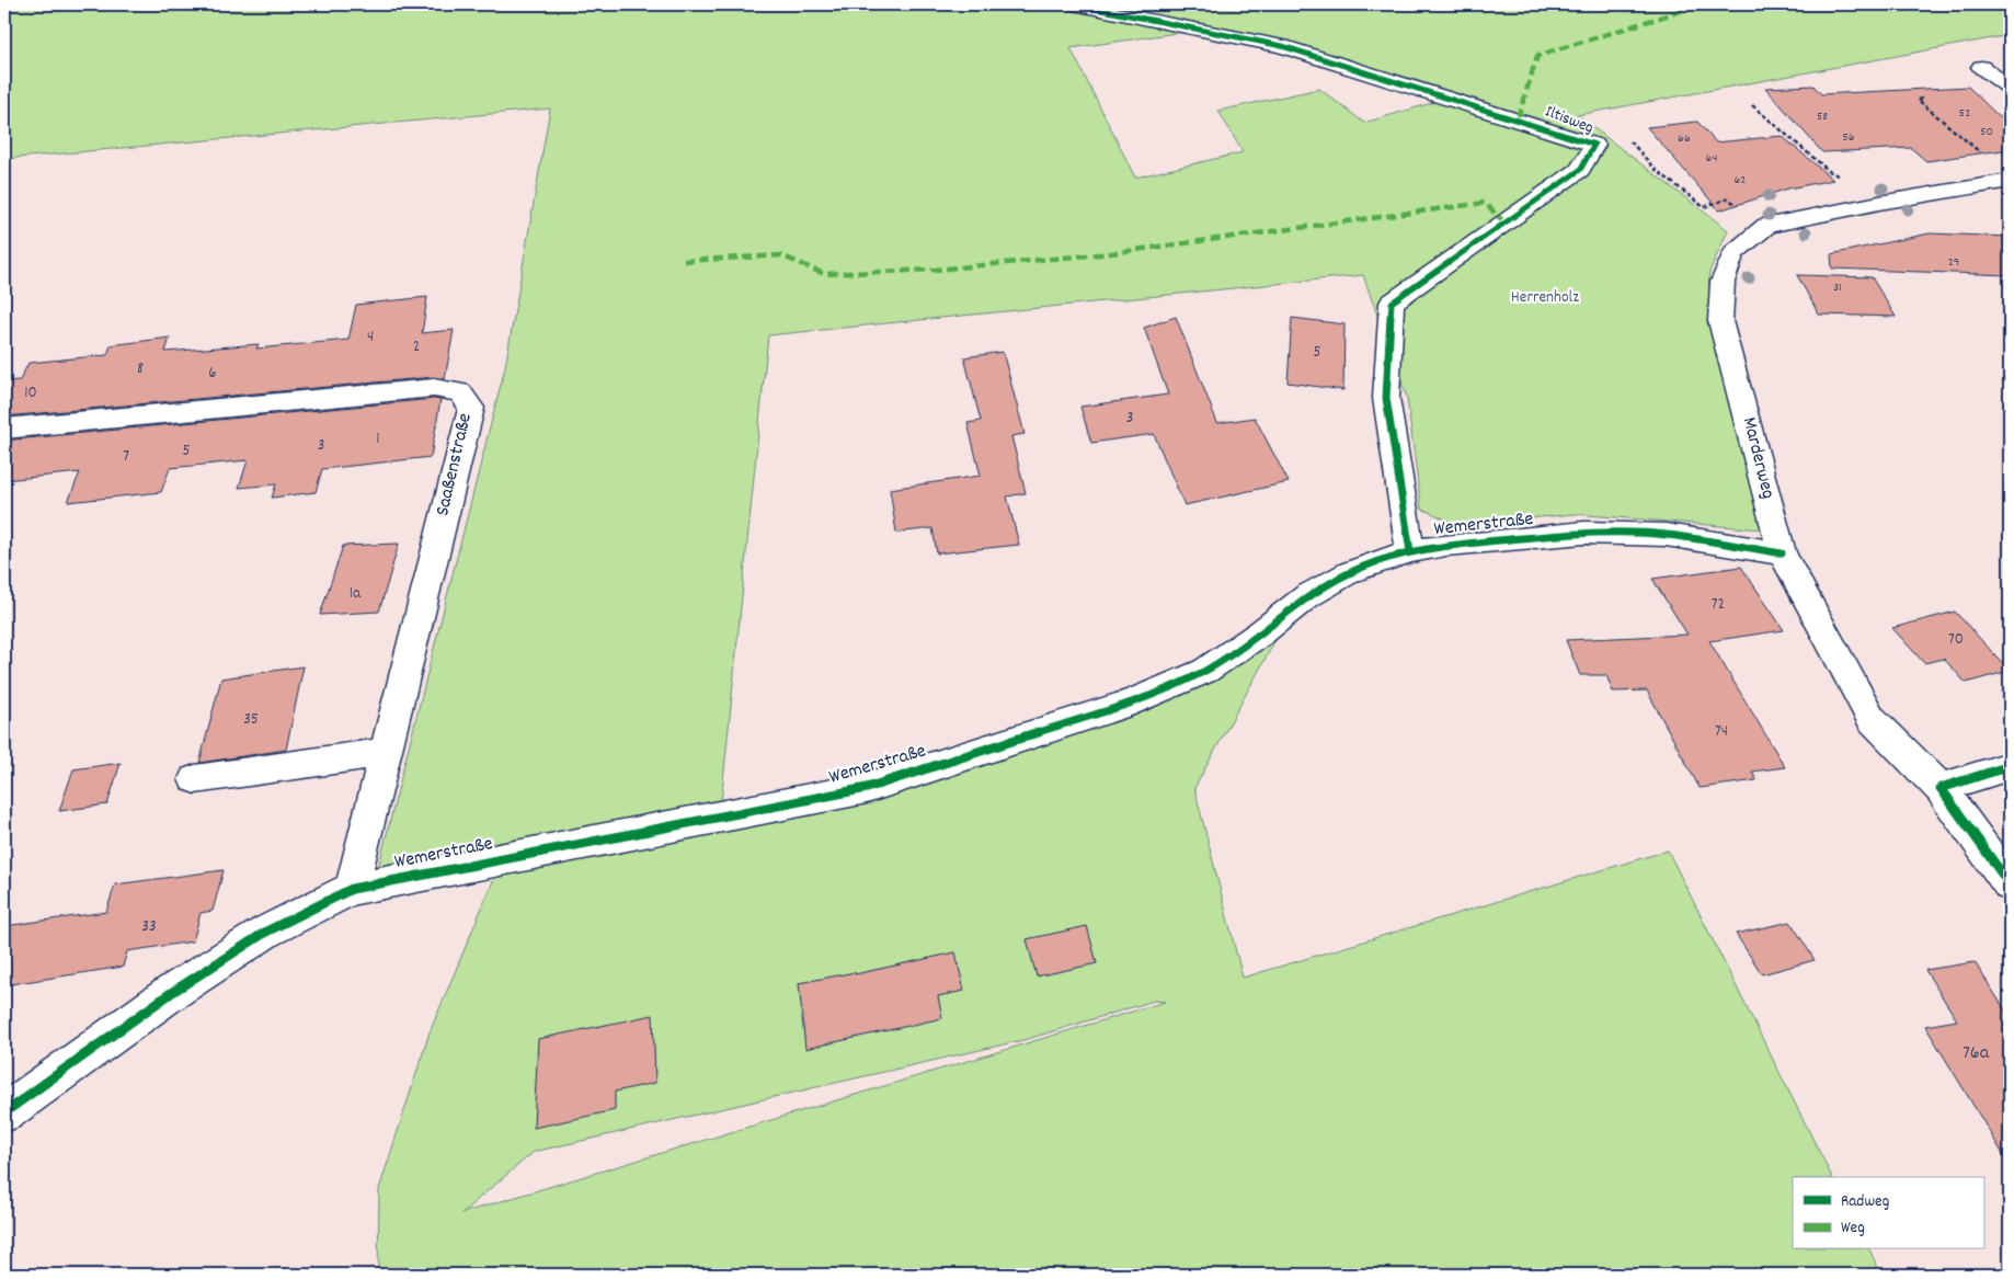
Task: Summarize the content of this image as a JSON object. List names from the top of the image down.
{
  "streets": {
    "street": [
      "Iltisweg",
      "Marderweg",
      "Saaßenstraße",
      "Wemerstraße"
    ]
  },
  "crossings": [
    ["Iltisweg", "Wemerstraße"],
    ["Marderweg", "Wemerstraße"],
    ["Saaßenstraße", "Wemerstraße"]
  ],
  "parks": ["Herrenholz"],
  "house_numbers": [
    "52",
    "58",
    "50",
    "56",
    "66",
    "64",
    "62",
    "29",
    "31",
    "4",
    "2",
    "5",
    "8",
    "6",
    "10",
    "3",
    "1",
    "3",
    "5",
    "7",
    "1a",
    "72",
    "70",
    "35",
    "74",
    "33",
    "76a"
  ],
  "legend": ["Radweg", "Weg"]
}
